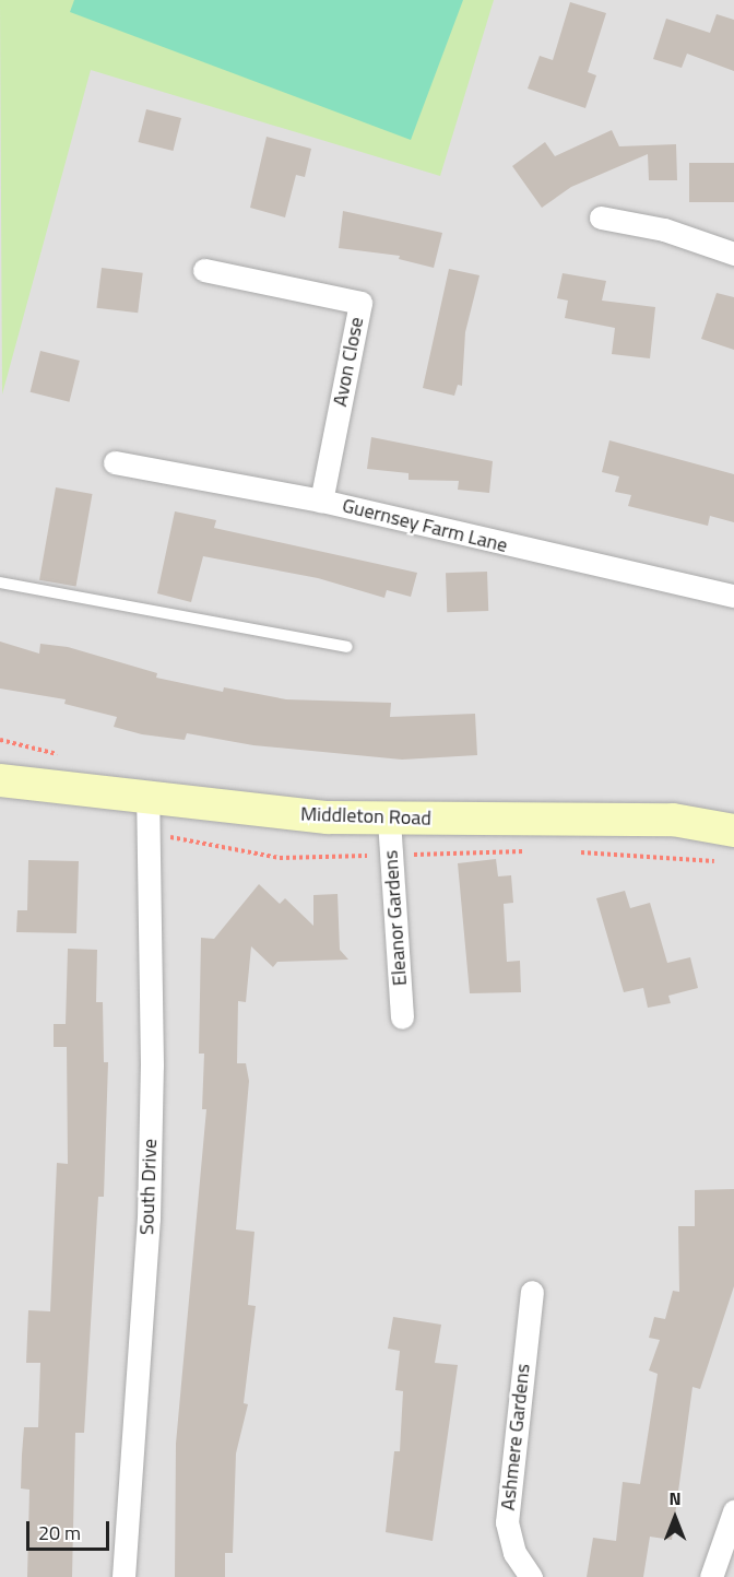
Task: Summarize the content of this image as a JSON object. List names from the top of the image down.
{
  "streets": {
    "main road": ["Middleton Road"],
    "street": [
      "Avon Close",
      "Guernsey Farm Lane",
      "Eleanor Gardens",
      "South Drive",
      "Ashmere Gardens"
    ]
  },
  "crossings": [
    ["Avon Close", "Guernsey Farm Lane"],
    ["Middleton Road", "Eleanor Gardens"],
    ["Middleton Road", "South Drive"]
  ],
  "scale_bar": "20 m",
  "north": "top"
}
